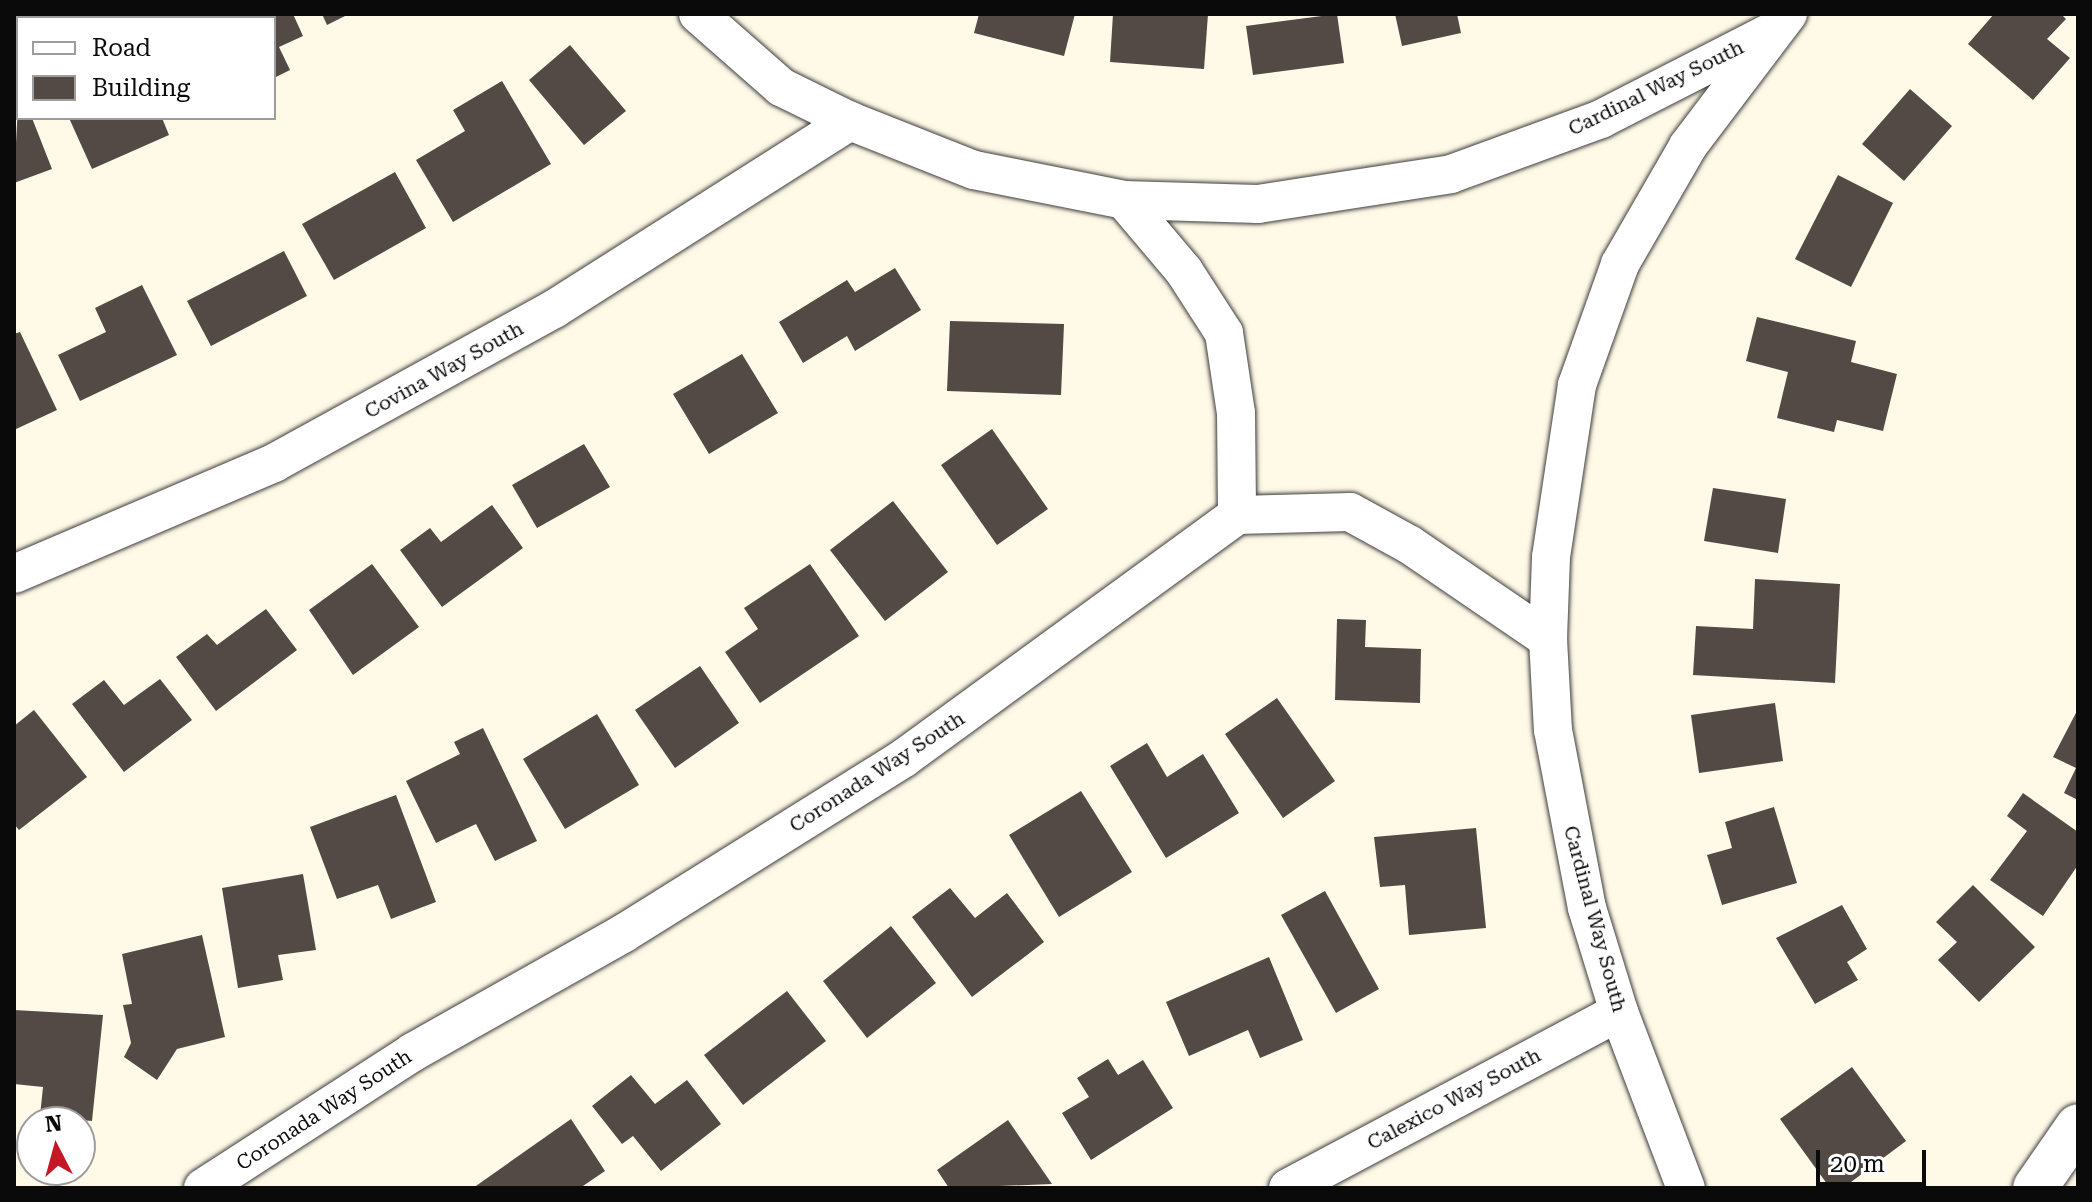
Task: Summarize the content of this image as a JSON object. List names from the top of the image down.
{
  "streets": {
    "street": [
      "Cardinal Way South",
      "Covina Way South",
      "Coronada Way South",
      "Calexico Way South"
    ]
  },
  "crossings": [
    ["Cardinal Way South", "Covina Way South"],
    ["Cardinal Way South", "Calexico Way South"]
  ],
  "legend": ["Road", "Building"],
  "scale_bar": "20 m",
  "north": "top"
}
